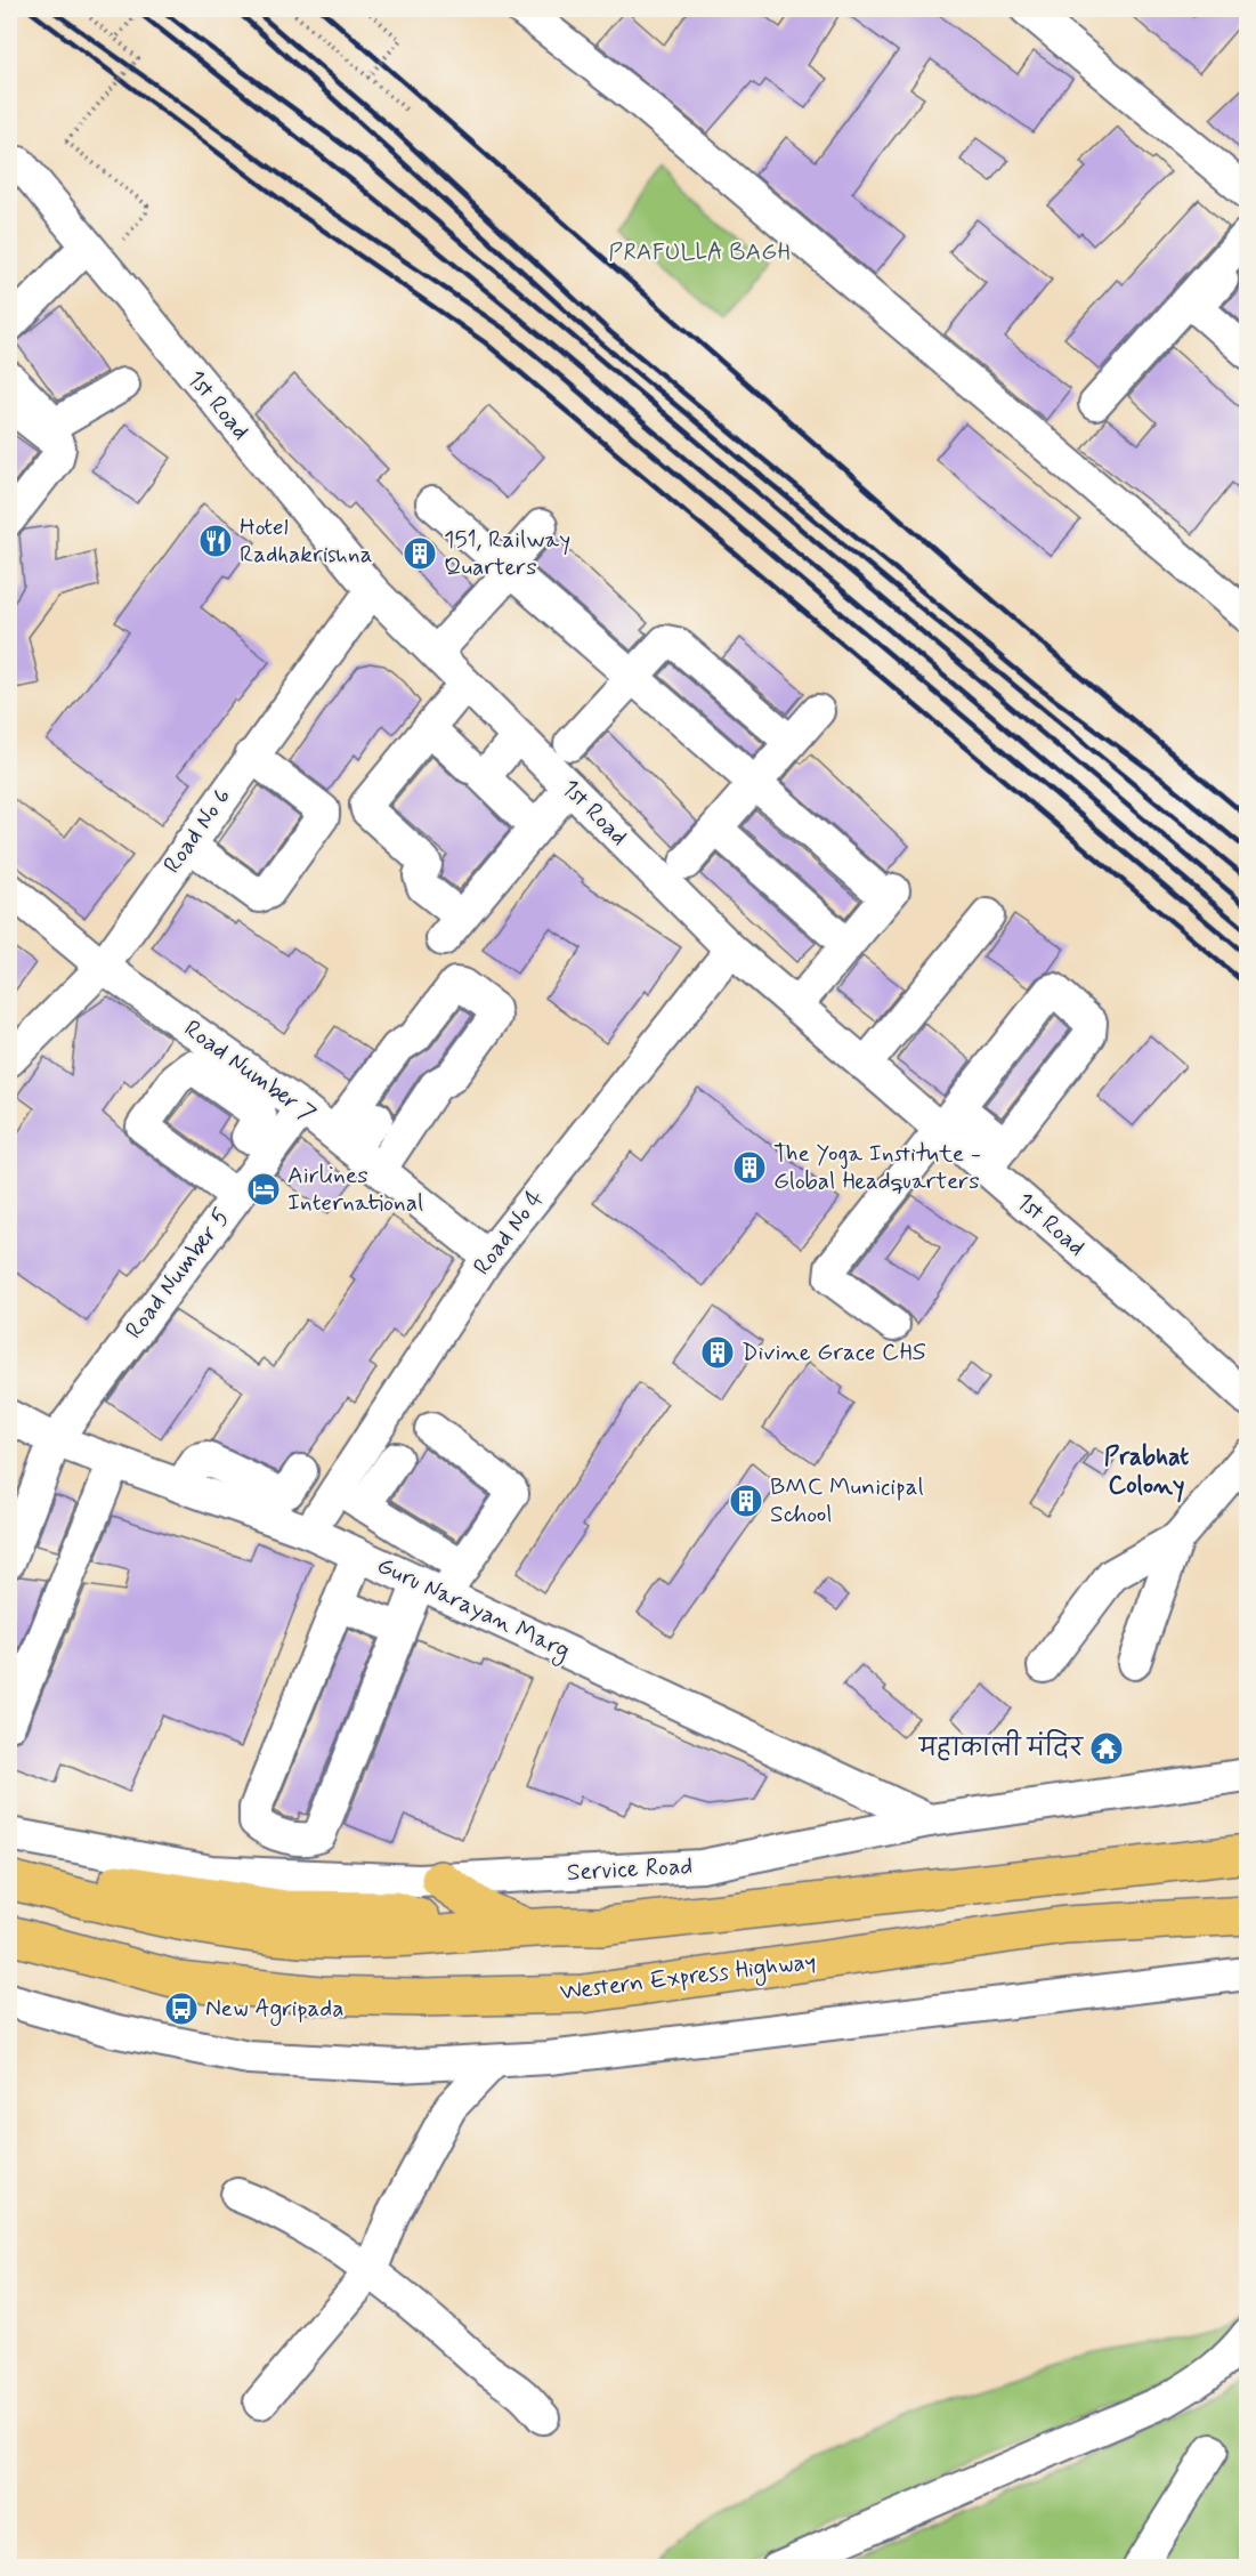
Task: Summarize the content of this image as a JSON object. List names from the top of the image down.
{
  "streets": {
    "highway": ["Western Express Highway"],
    "street": [
      "1st Road",
      "Road No 6",
      "Road Number 7",
      "Road No 4",
      "Road Number 5",
      "Guru Narayan Marg",
      "Service Road"
    ]
  },
  "crossings": [
    ["1st Road", "Road No 6"],
    ["1st Road", "Road No 4"],
    ["Road No 6", "Road Number 7"],
    ["Road Number 7", "Road No 4"],
    ["Road Number 7", "Road Number 5"],
    ["Road No 4", "Guru Narayan Marg"],
    ["Road Number 5", "Guru Narayan Marg"],
    ["Guru Narayan Marg", "Service Road"]
  ],
  "districts": ["Prabhat Colony"],
  "parks": ["PRAFULLA BAGH"],
  "places": {
    "restaurant": ["Hotel Radhakrishna"],
    "building": [
      "151, Railway Quarters",
      "The Yoga Institute - Global Headquarters",
      "Divine Grace CHS",
      "BMC Municipal School"
    ],
    "hotel": ["Airlines International"],
    "temple": ["महाकाली मंदिर"],
    "bus stop": ["New Agripada"]
  }
}
